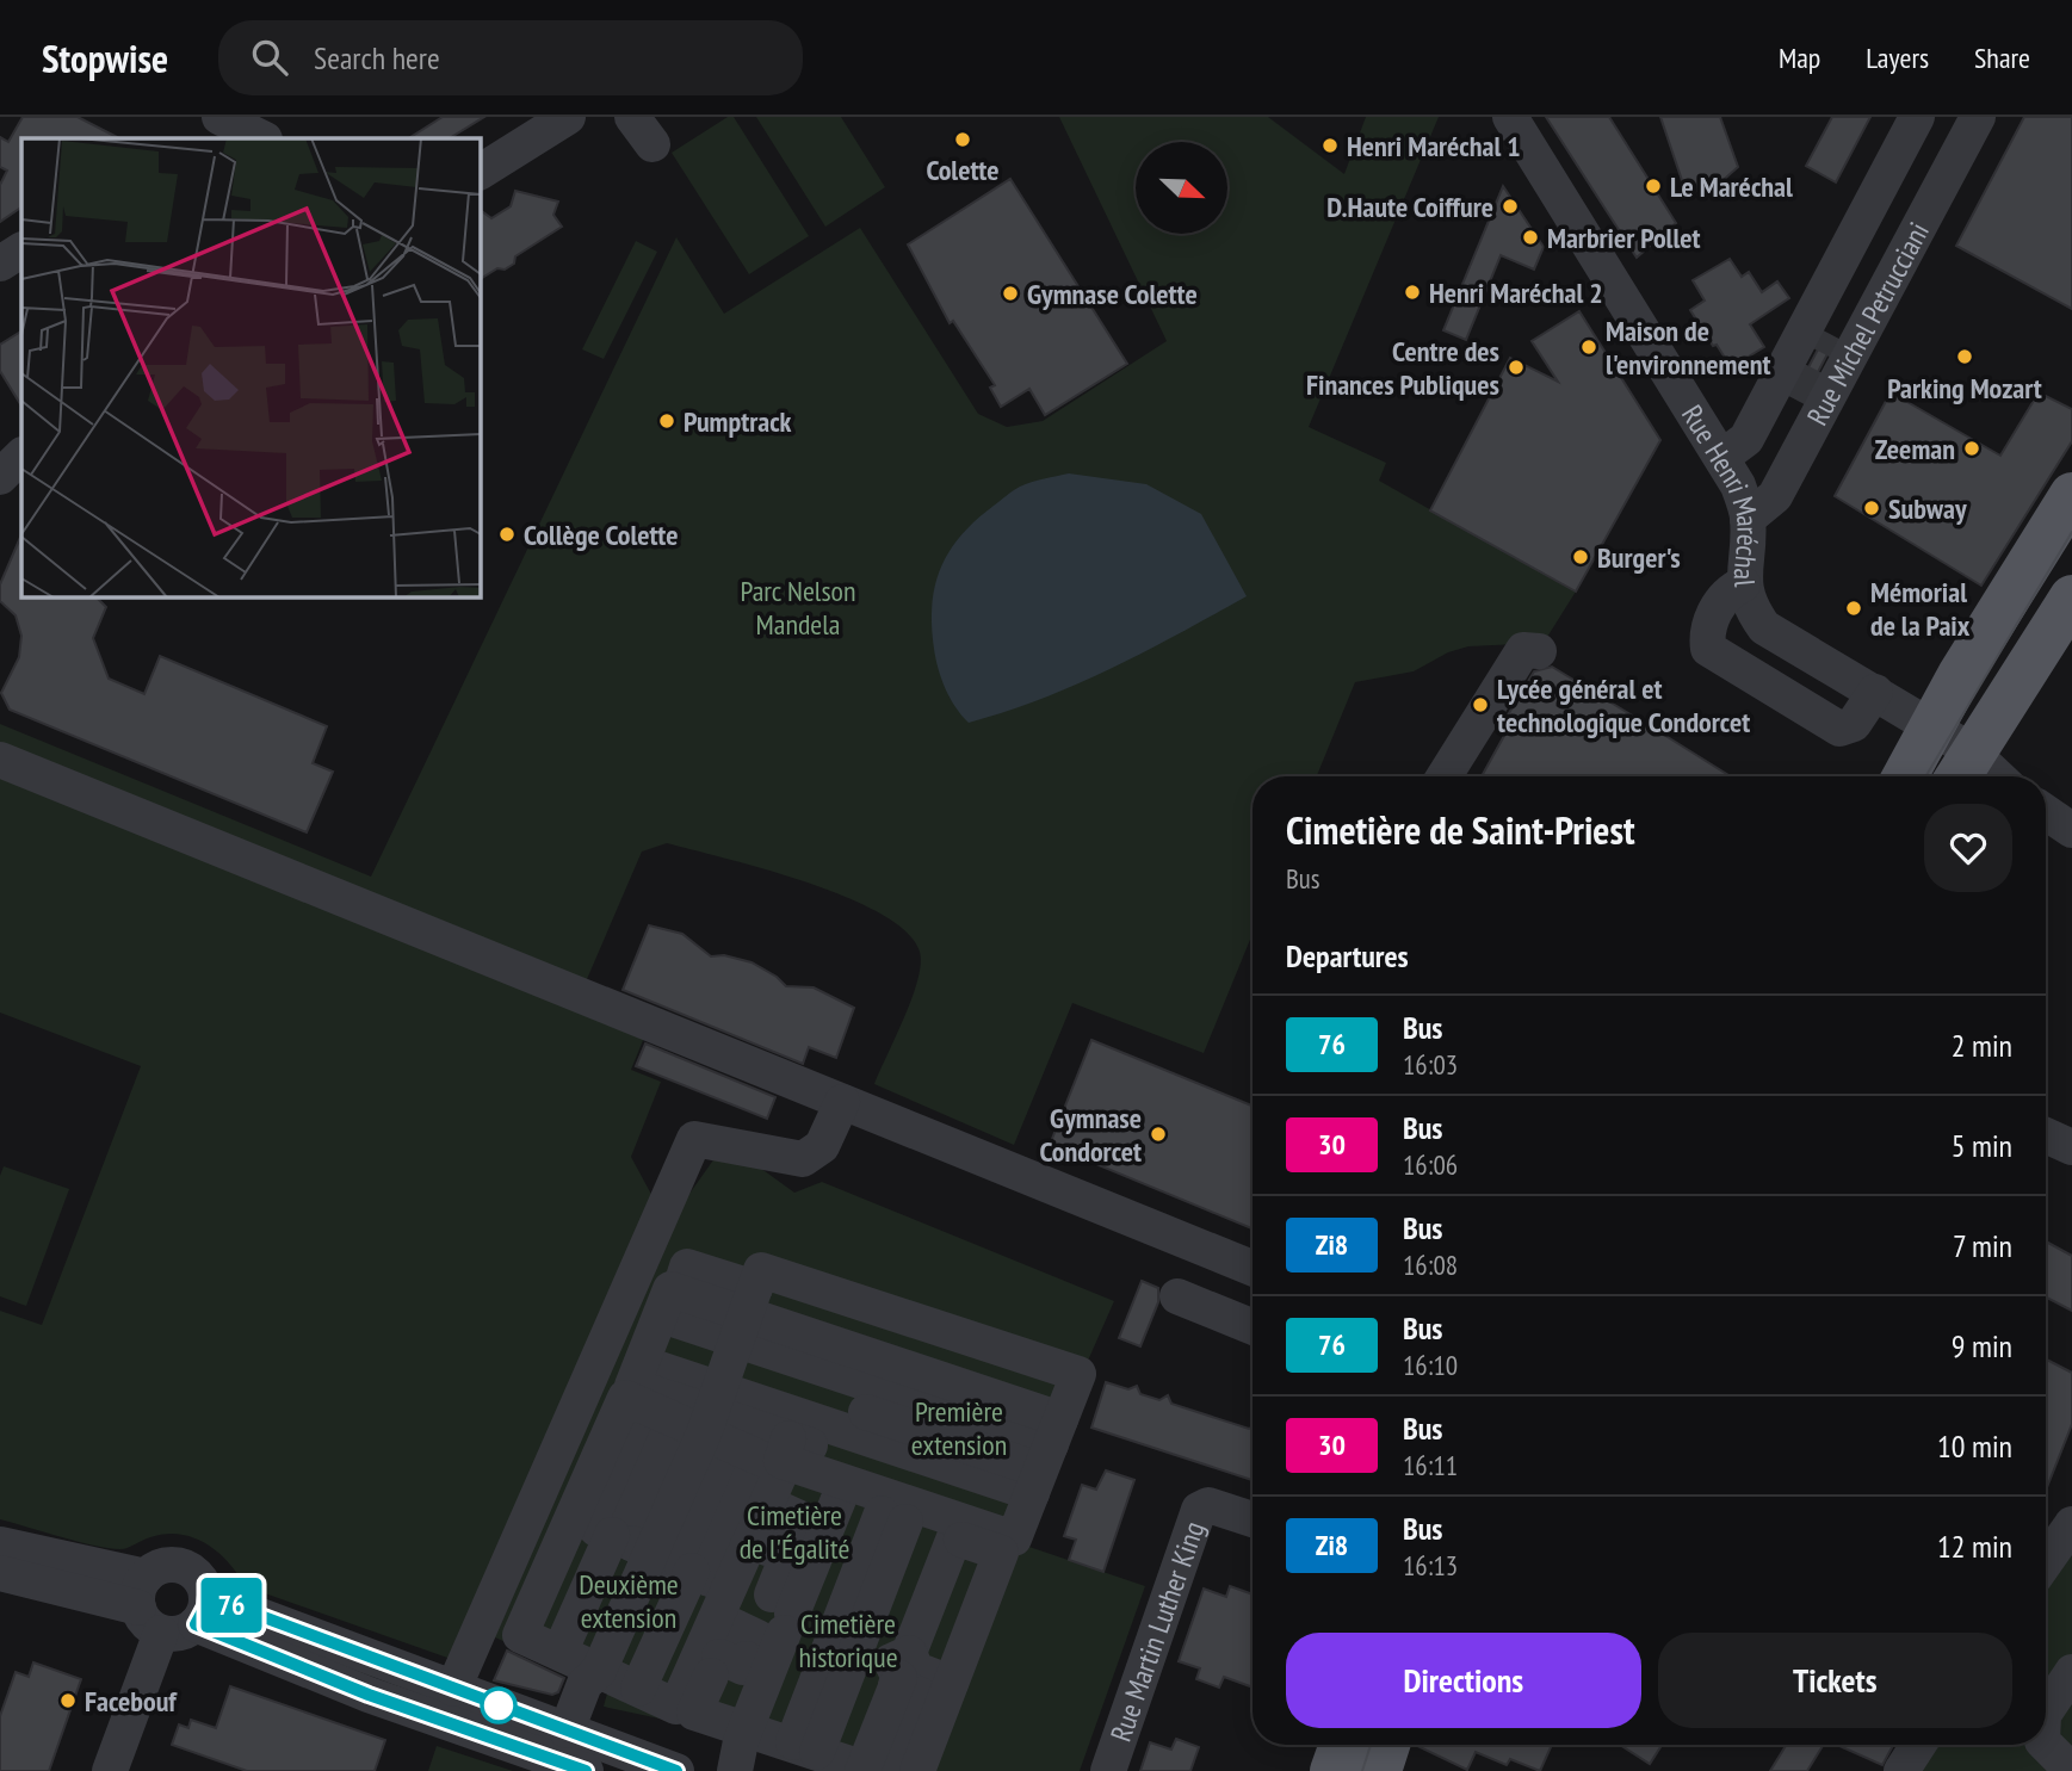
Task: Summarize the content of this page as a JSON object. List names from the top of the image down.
{
  "streets": {
    "street": ["Rue Michel Petrucciani", "Rue Henri Maréchal", "Rue Martin Luther King"]
  },
  "crossings": [
    ["Rue Michel Petrucciani", "Rue Henri Maréchal"]
  ],
  "parks": [
    "Parc Nelson Mandela",
    "Première extension",
    "Cimetière de l'Égalité",
    "Deuxième extension",
    "Cimetière historique"
  ],
  "places": [
    "Colette",
    "Henri Maréchal 1",
    "Le Maréchal",
    "D.Haute Coiffure",
    "Marbrier Pollet",
    "Henri Maréchal 2",
    "Gymnase Colette",
    "Maison de l'environnement",
    "Parking Mozart",
    "Centre des Finances Publiques",
    "Pumptrack",
    "Zeeman",
    "Subway",
    "Collège Colette",
    "Burger's",
    "Mémorial de la Paix",
    "Lycée général et technologique Condorcet",
    "Gymnase Condorcet",
    "Facebouf"
  ],
  "lines": ["bus line 76"],
  "north": "bottom right",
  "page": {
    "header": "Stopwise",
    "search": "Search here",
    "nav": ["Map", "Layers", "Share"],
    "on_map": "76",
    "heading": [
      ["Cimetière de Saint-Priest", "Bus"],
      "Departures"
    ],
    "list": [
      {
        "mark": "76",
        "name": "Bus",
        "note": "16:03",
        "value": "2 min"
      },
      {
        "mark": "30",
        "name": "Bus",
        "note": "16:06",
        "value": "5 min"
      },
      {
        "mark": "Zi8",
        "name": "Bus",
        "note": "16:08",
        "value": "7 min"
      },
      {
        "mark": "76",
        "name": "Bus",
        "note": "16:10",
        "value": "9 min"
      },
      {
        "mark": "30",
        "name": "Bus",
        "note": "16:11",
        "value": "10 min"
      },
      {
        "mark": "Zi8",
        "name": "Bus",
        "note": "16:13",
        "value": "12 min"
      }
    ],
    "buttons": ["Directions", "Tickets"]
  }
}
